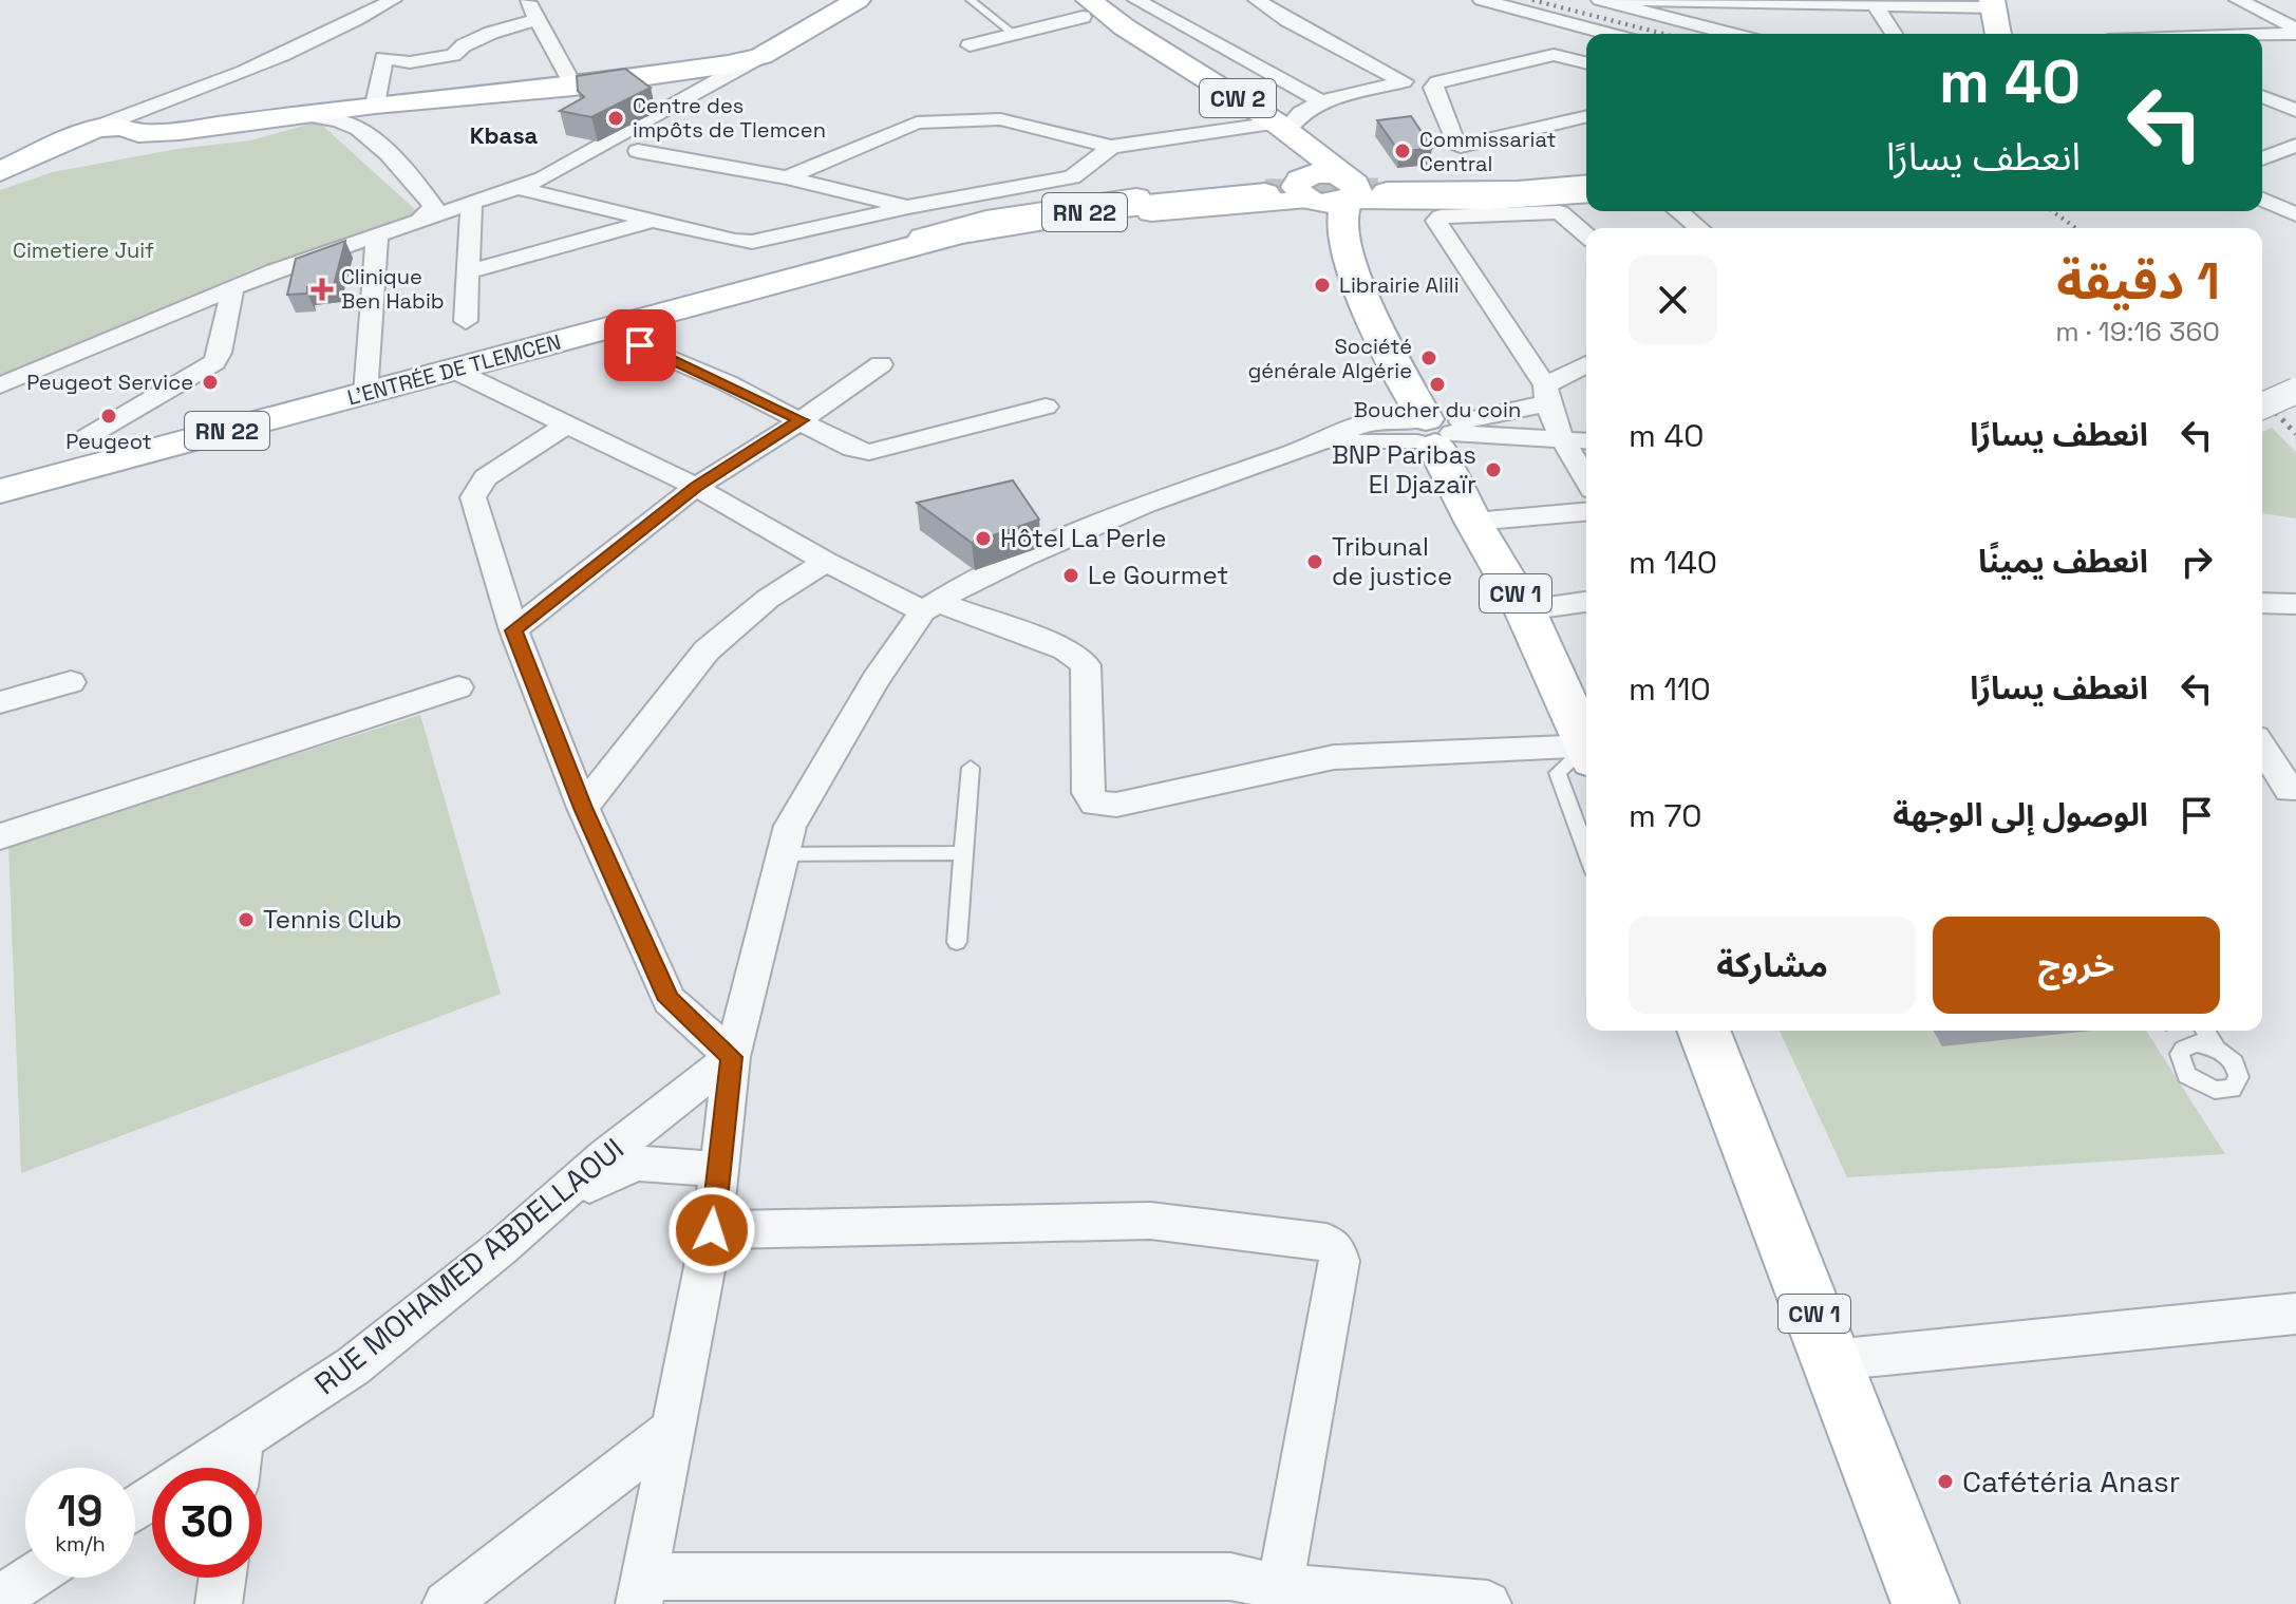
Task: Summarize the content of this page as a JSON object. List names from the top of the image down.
{
  "streets": {
    "main road": [
      "CW 2",
      "RN 22",
      "L'ENTRÉE DE TLEMCEN",
      "CW 1"
    ],
    "street": ["RUE MOHAMED ABDELLAOUI"]
  },
  "crossings": [
    ["CW 2", "L'ENTRÉE DE TLEMCEN"],
    ["CW 2", "CW 1"],
    ["L'ENTRÉE DE TLEMCEN", "CW 1"]
  ],
  "districts": ["Kbasa"],
  "parks": ["Cimetiere Juif"],
  "places": {
    "other": [
      "Centre des impôts de Tlemcen",
      "Commissariat Central",
      "Librairie Alili",
      "Société générale Algérie",
      "Peugeot Service",
      "Boucher du coin",
      "Peugeot",
      "BNP Paribas El Djazaïr",
      "Hôtel La Perle",
      "Tribunal de justice",
      "Le Gourmet",
      "Tennis Club",
      "Cafétéria Anasr"
    ],
    "health": ["Clinique Ben Habib"]
  },
  "page": {
    "turn": ["40 m", "انعطف يسارًا"],
    "heading": ["1 دقيقة", "360 m · 19:16"],
    "list": [
      {
        "name": "انعطف يسارًا",
        "value": "40 m"
      },
      {
        "name": "انعطف يمينًا",
        "value": "140 m"
      },
      {
        "name": "انعطف يسارًا",
        "value": "110 m"
      },
      {
        "name": "الوصول إلى الوجهة",
        "value": "70 m"
      }
    ],
    "buttons": ["خروج", "مشاركة"],
    "speed": "19 km/h",
    "limit": "30"
  }
}
